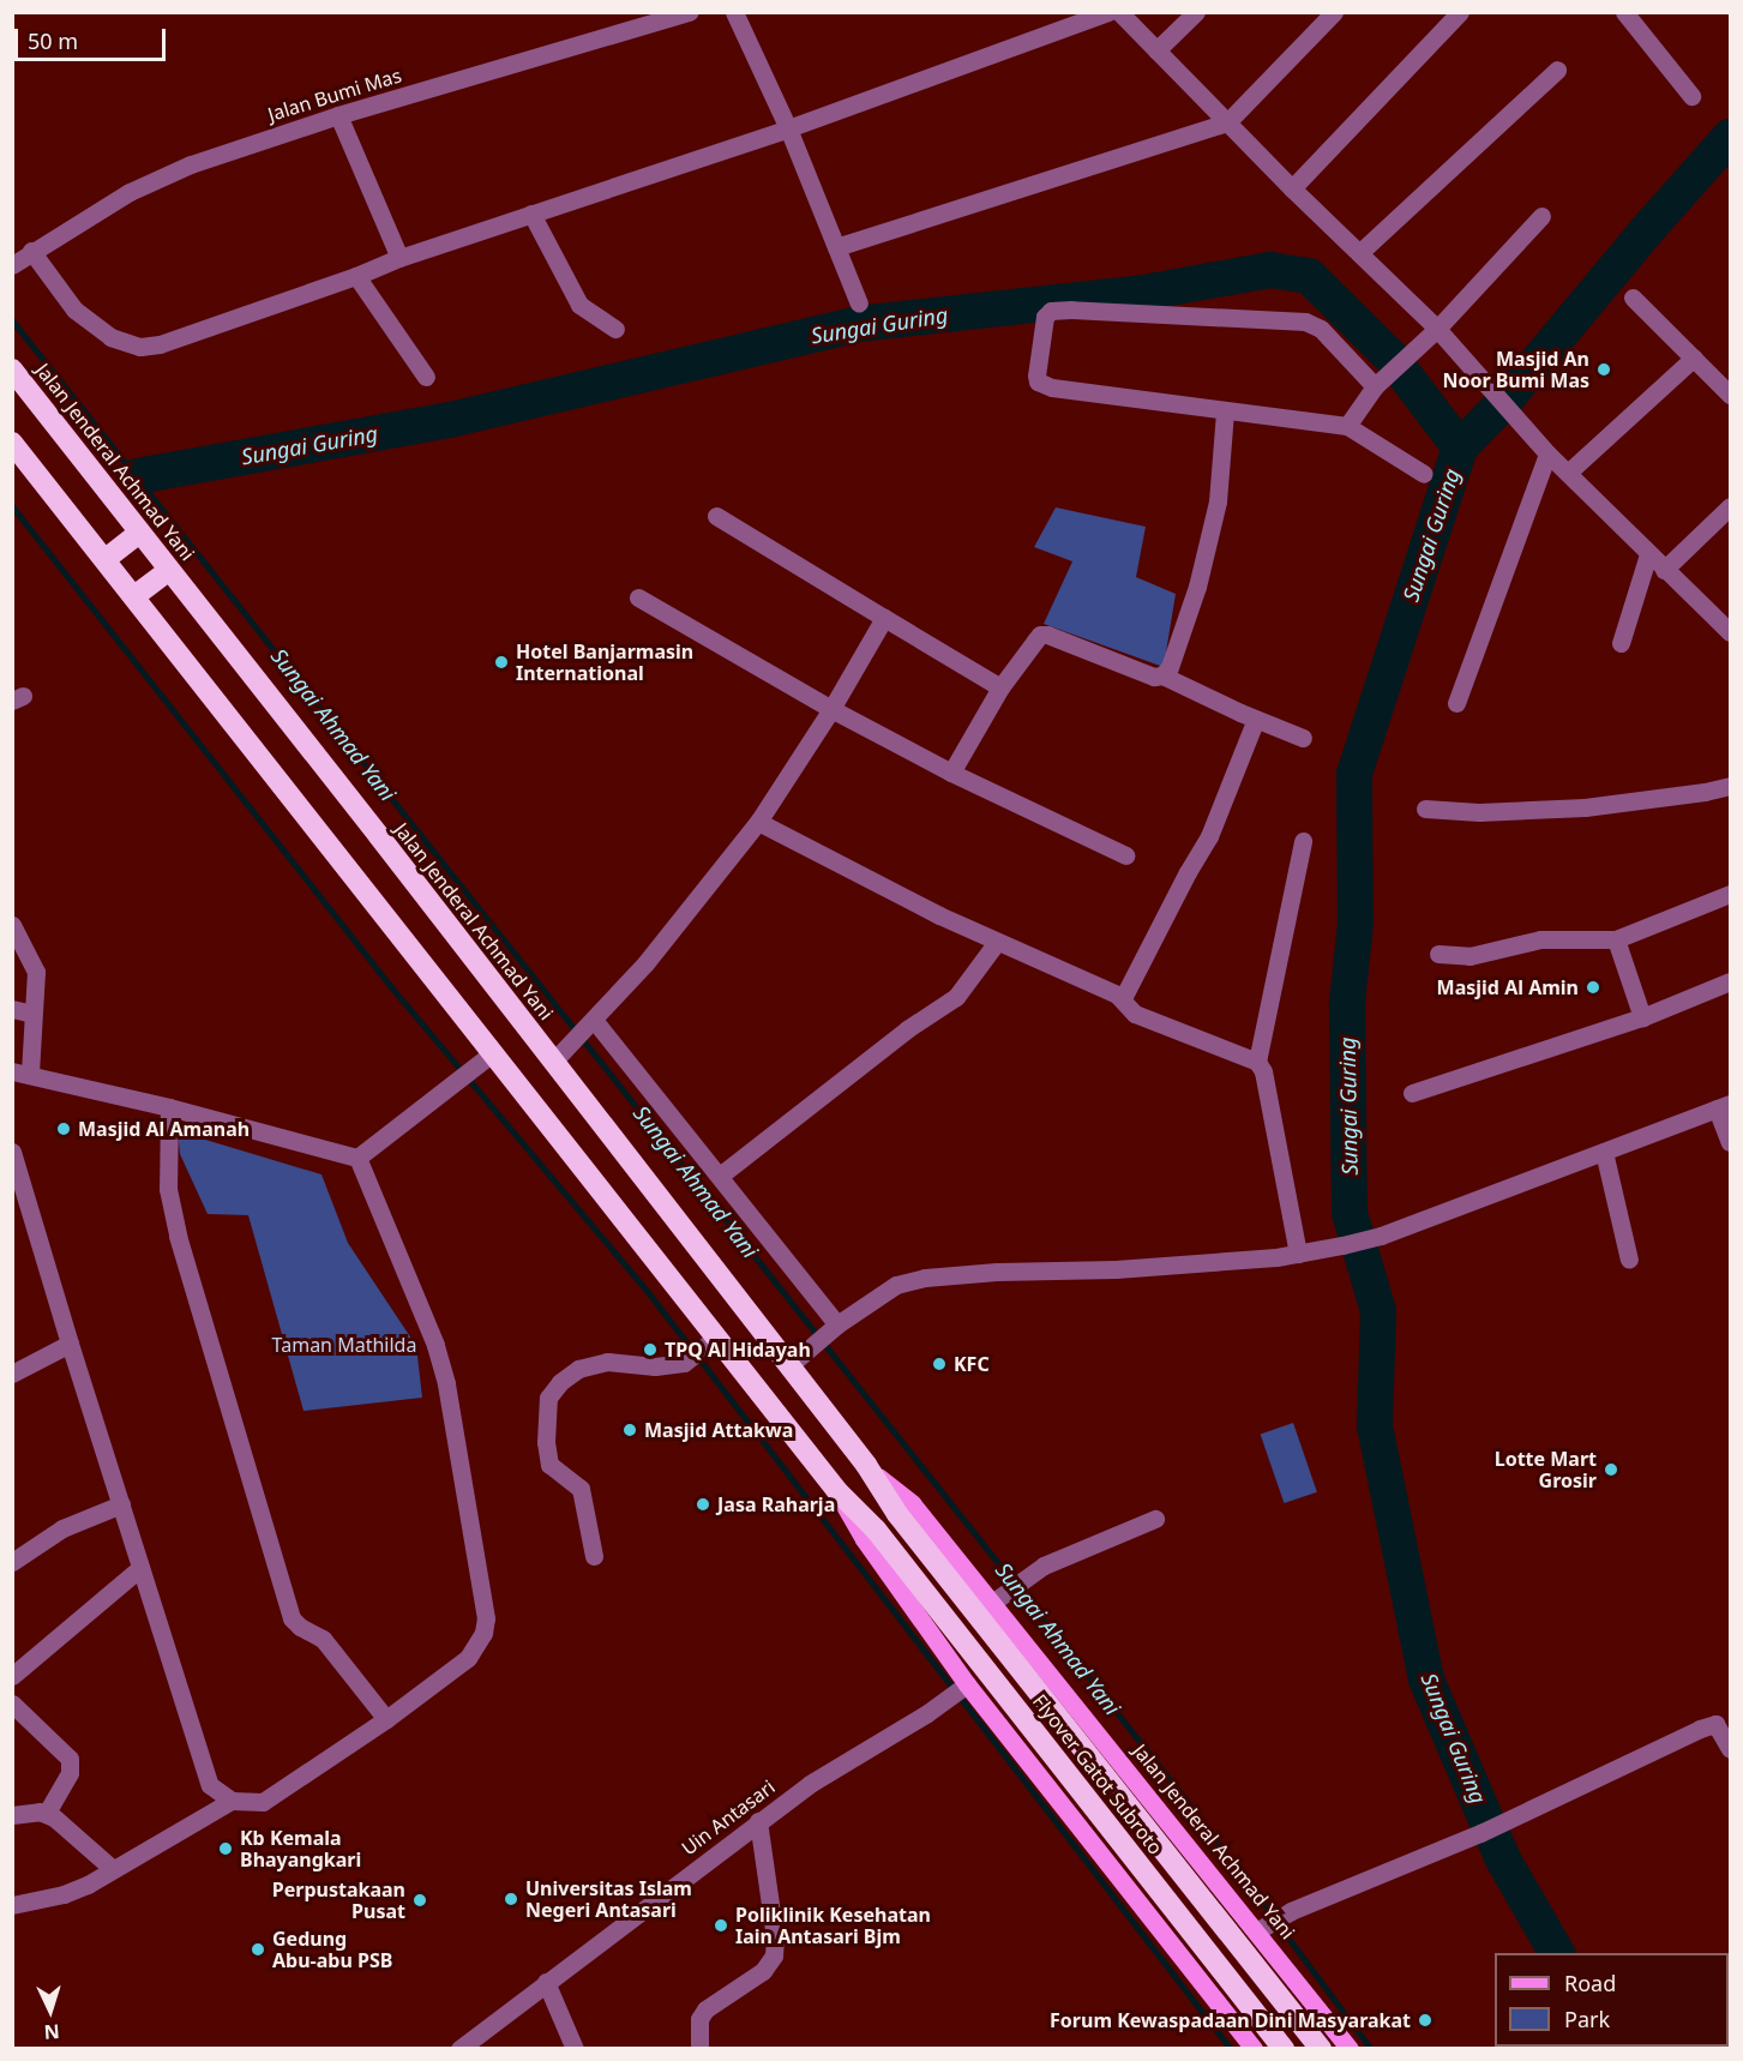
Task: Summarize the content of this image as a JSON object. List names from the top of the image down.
{
  "streets": {
    "highway": ["Jalan Jenderal Achmad Yani", "Flyover Gatot Subroto"],
    "street": ["Jalan Bumi Mas", "Uin Antasari"]
  },
  "crossings": [
    ["Jalan Jenderal Achmad Yani", "Flyover Gatot Subroto"]
  ],
  "water": ["Sungai Guring", "Sungai Ahmad Yani"],
  "parks": ["Taman Mathilda"],
  "places": [
    "Masjid An Noor Bumi Mas",
    "Hotel Banjarmasin International",
    "Masjid Al Amin",
    "Masjid Al Amanah",
    "TPQ Al Hidayah",
    "KFC",
    "Masjid Attakwa",
    "Lotte Mart Grosir",
    "Jasa Raharja",
    "Kb Kemala Bhayangkari",
    "Universitas Islam Negeri Antasari",
    "Perpustakaan Pusat",
    "Poliklinik Kesehatan Iain Antasari Bjm",
    "Gedung Abu-abu PSB",
    "Forum Kewaspadaan Dini Masyarakat"
  ],
  "legend": ["Road", "Park"],
  "scale_bar": "50 m",
  "north": "bottom"
}
